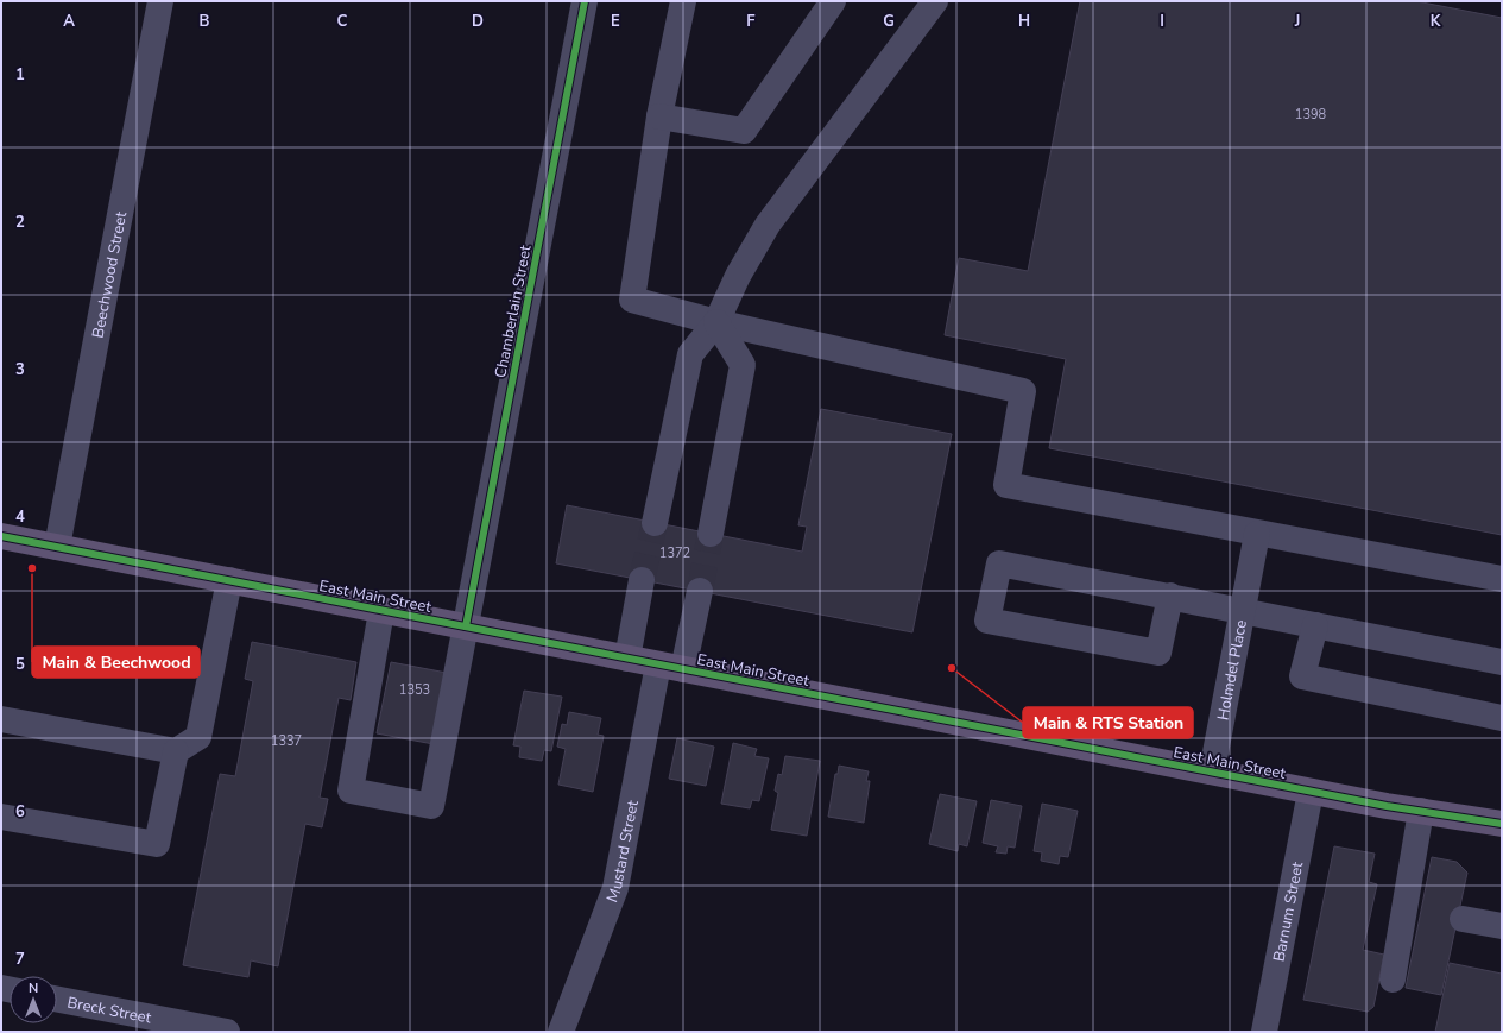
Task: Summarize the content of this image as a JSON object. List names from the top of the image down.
{
  "streets": {
    "main road": ["East Main Street"],
    "street": [
      "Beechwood Street",
      "Chamberlain Street",
      "Holmdel Place",
      "Mustard Street",
      "Barnum Street",
      "Breck Street"
    ]
  },
  "crossings": [
    ["Beechwood Street", "East Main Street"],
    ["Chamberlain Street", "East Main Street"],
    ["East Main Street", "Holmdel Place"],
    ["East Main Street", "Mustard Street"],
    ["East Main Street", "Barnum Street"]
  ],
  "places": ["Main & Beechwood", "Main & RTS Station"],
  "house_numbers": [
    "1398",
    "1372",
    "1353",
    "1337"
  ],
  "north": "top",
  "grid": {
    "columns": [
      "A",
      "B",
      "C",
      "D",
      "E",
      "F",
      "G",
      "H",
      "I",
      "J",
      "K"
    ],
    "rows": [
      "1",
      "2",
      "3",
      "4",
      "5",
      "6",
      "7"
    ]
  }
}
